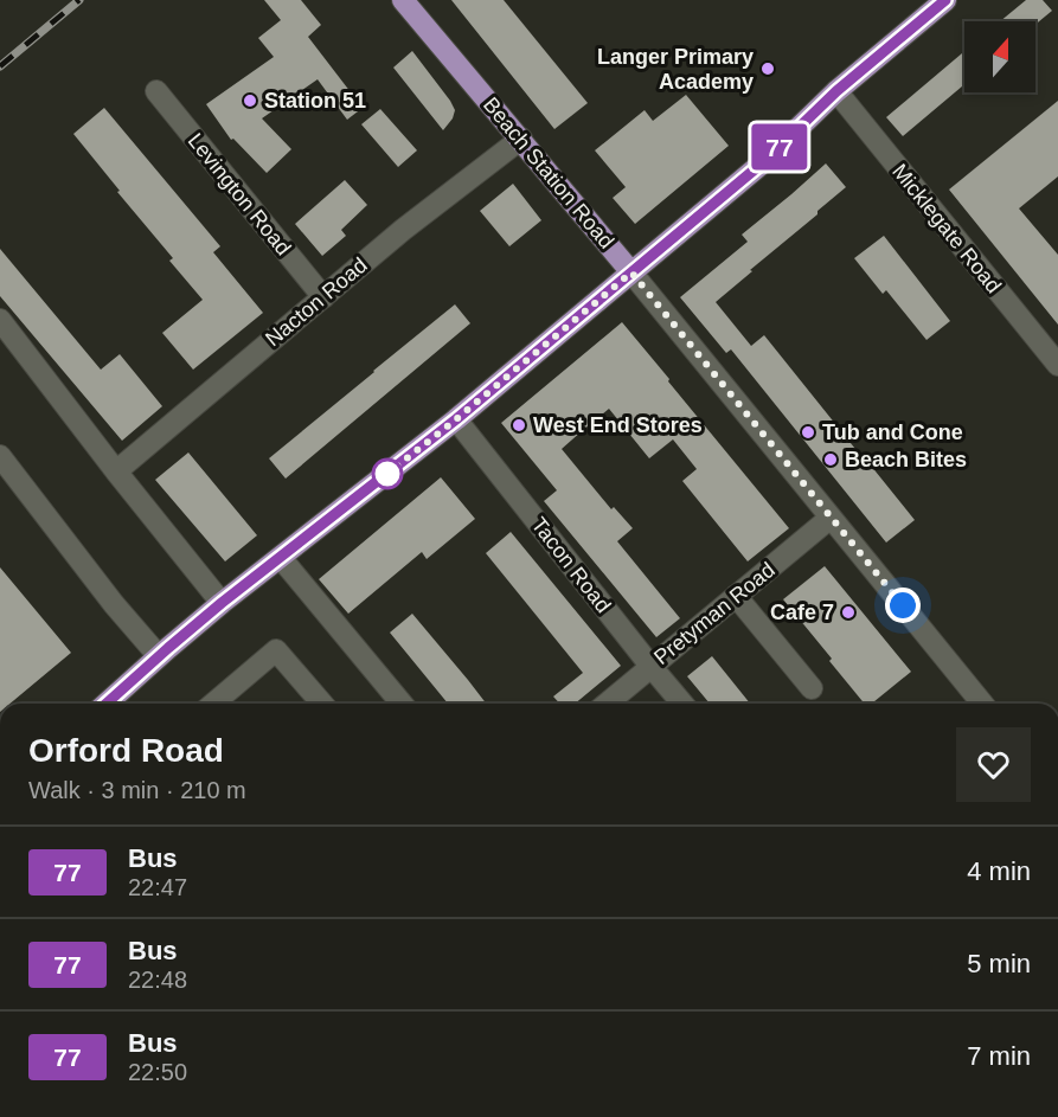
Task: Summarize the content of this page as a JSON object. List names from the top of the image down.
{
  "streets": {
    "main road": ["Beach Station Road"],
    "street": [
      "Levington Road",
      "Micklegate Road",
      "Nacton Road",
      "Tacon Road",
      "Pretyman Road"
    ]
  },
  "crossings": [
    ["Beach Station Road", "Nacton Road"],
    ["Beach Station Road", "Pretyman Road"],
    ["Levington Road", "Nacton Road"],
    ["Tacon Road", "Pretyman Road"]
  ],
  "places": [
    "Langer Primary Academy",
    "Station 51",
    "West End Stores",
    "Tub and Cone",
    "Beach Bites",
    "Cafe 7"
  ],
  "lines": ["bus line 77"],
  "north": "top",
  "page": {
    "on_map": "77",
    "heading": ["Orford Road", "Walk · 3 min · 210 m"],
    "list": [
      {
        "mark": "77",
        "name": "Bus",
        "note": "22:47",
        "value": "4 min"
      },
      {
        "mark": "77",
        "name": "Bus",
        "note": "22:48",
        "value": "5 min"
      },
      {
        "mark": "77",
        "name": "Bus",
        "note": "22:50",
        "value": "7 min"
      }
    ]
  }
}
